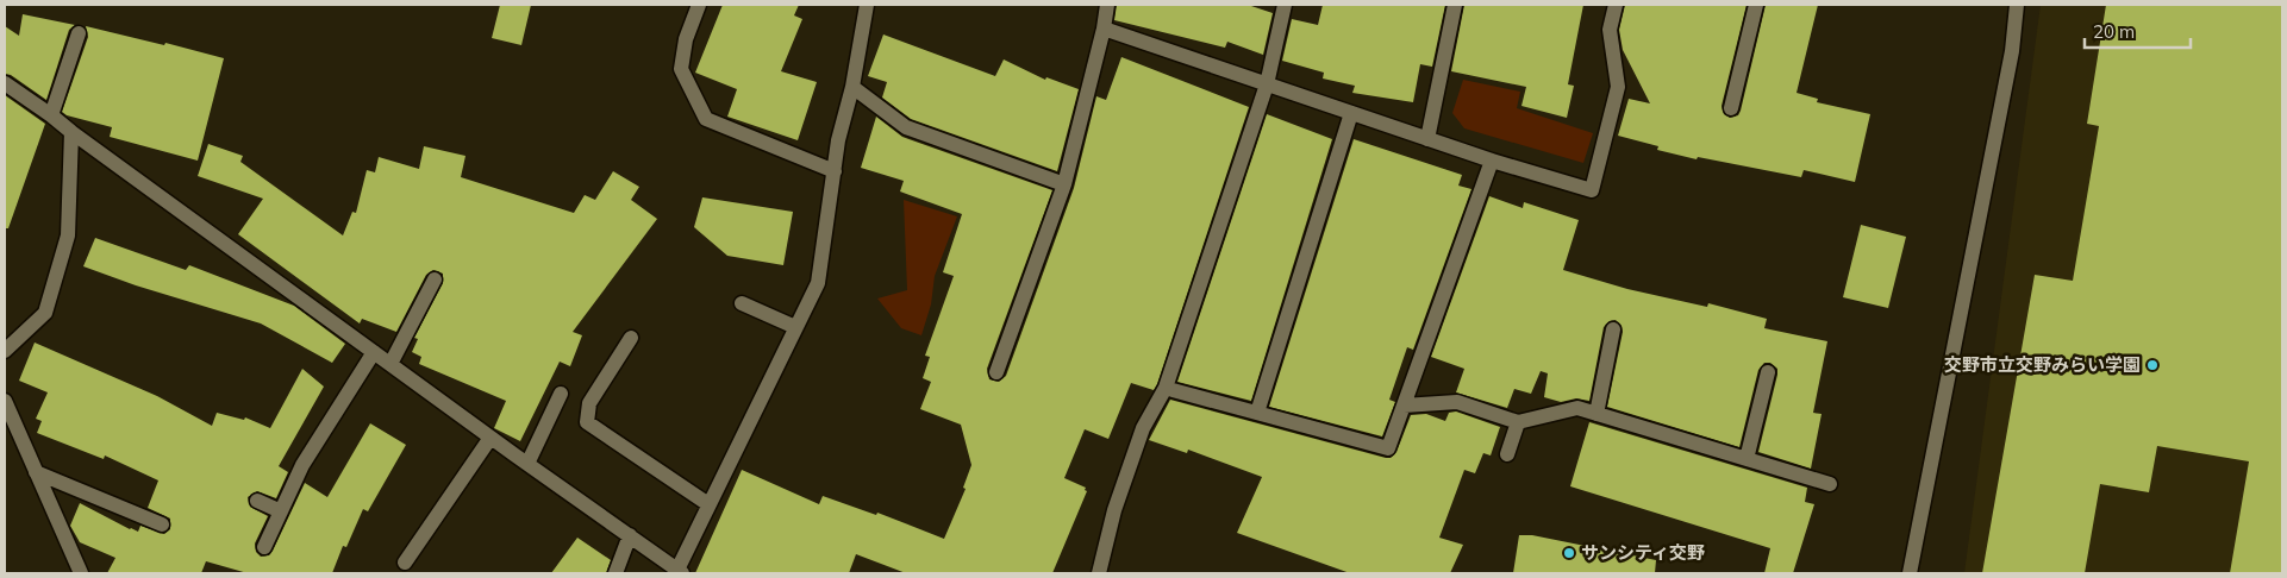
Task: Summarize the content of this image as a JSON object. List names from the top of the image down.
{
  "places": ["交野市立交野みらい学園", "サンシティ交野"],
  "scale_bar": "20 m"
}
